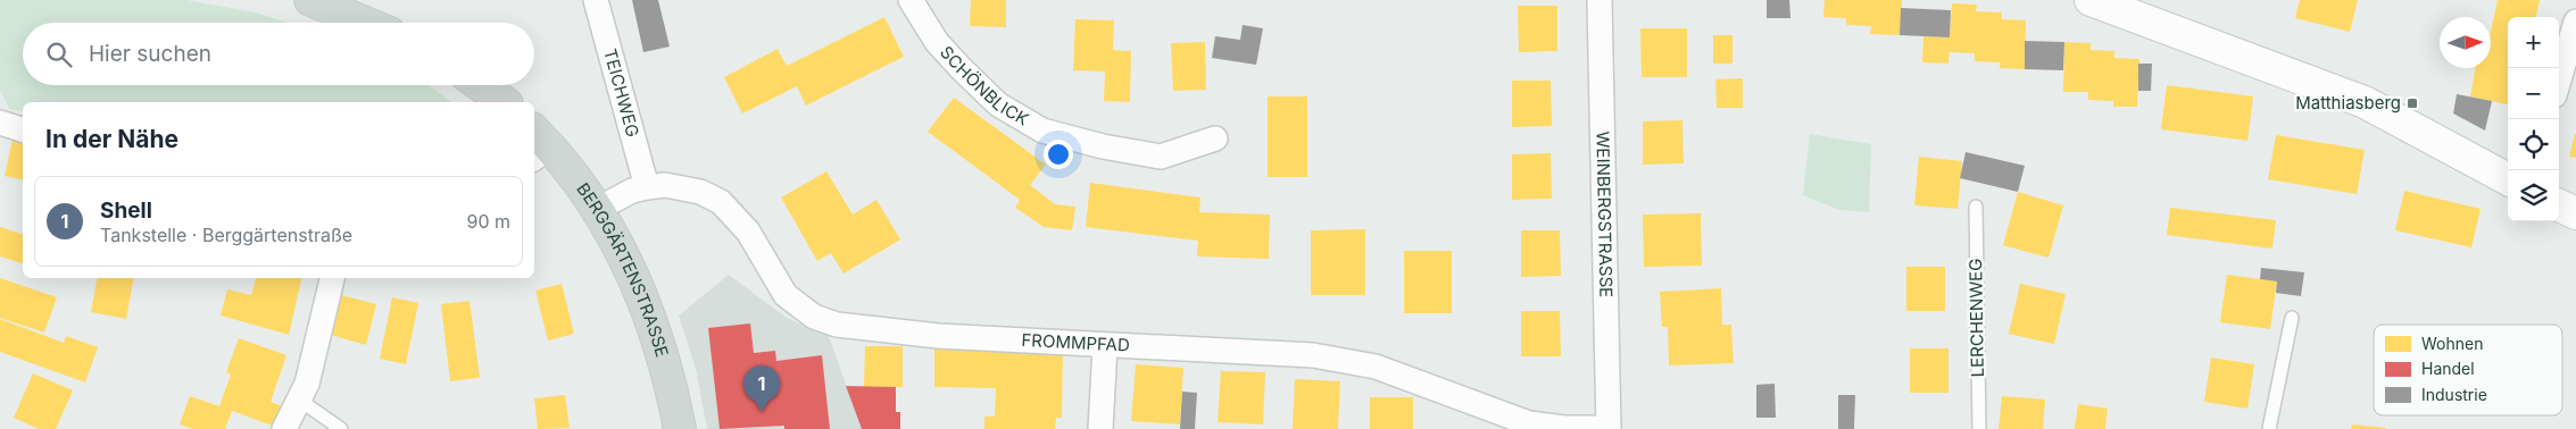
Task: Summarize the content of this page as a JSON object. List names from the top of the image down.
{
  "streets": {
    "main road": ["BERGGÄRTENSTRASSE"],
    "street": [
      "SCHÖNBLICK",
      "TEICHWEG",
      "WEINBERGSTRASSE",
      "FROMMPFAD"
    ],
    "lane": ["LERCHENWEG"]
  },
  "crossings": [
    ["TEICHWEG", "FROMMPFAD"],
    ["WEINBERGSTRASSE", "FROMMPFAD"],
    ["BERGGÄRTENSTRASSE", "FROMMPFAD"]
  ],
  "places": {
    "transit": ["Matthiasberg"]
  },
  "legend": ["Wohnen", "Handel", "Industrie"],
  "north": "right",
  "page": {
    "map_buttons": ["+", "−"],
    "search": "Hier suchen",
    "heading": "In der Nähe",
    "list": [
      {
        "mark": "1",
        "name": "Shell",
        "note": "Tankstelle · Berggärtenstraße",
        "value": "90 m"
      }
    ],
    "pins": "1"
  }
}
